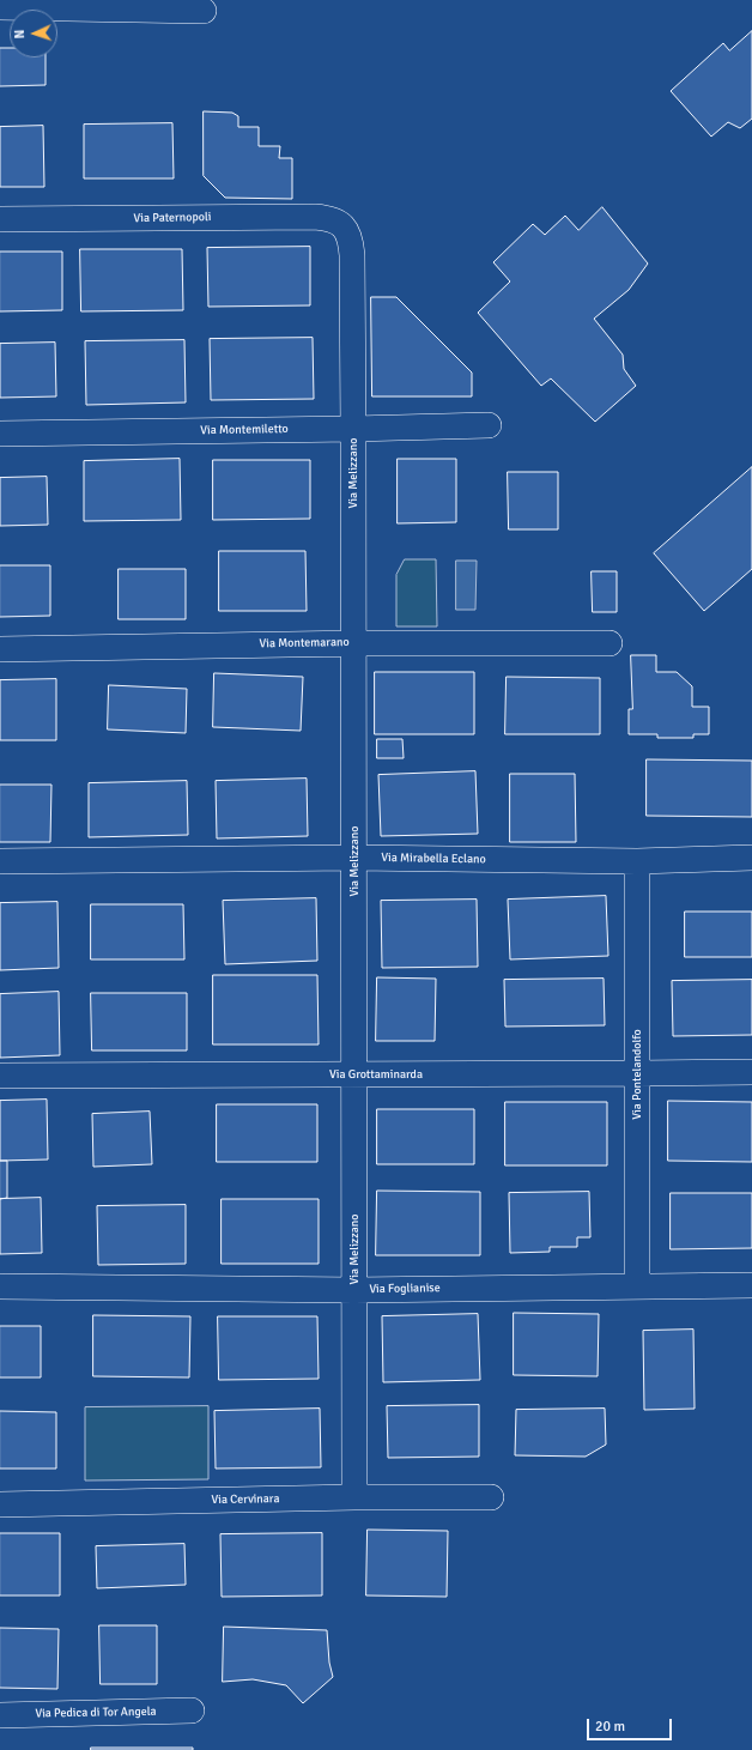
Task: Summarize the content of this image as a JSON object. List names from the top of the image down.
{
  "streets": {
    "street": [
      "Via Paternopoli",
      "Via Montemiletto",
      "Via Melizzano",
      "Via Montemarano",
      "Via Mirabella Eclano",
      "Via Grottaminarda",
      "Via Pontelandolfo",
      "Via Foglianise",
      "Via Cervinara",
      "Via Pedica di Tor Angela"
    ]
  },
  "crossings": [
    ["Via Paternopoli", "Via Melizzano"],
    ["Via Montemiletto", "Via Melizzano"],
    ["Via Melizzano", "Via Montemarano"],
    ["Via Melizzano", "Via Mirabella Eclano"],
    ["Via Melizzano", "Via Grottaminarda"],
    ["Via Melizzano", "Via Foglianise"],
    ["Via Melizzano", "Via Cervinara"],
    ["Via Mirabella Eclano", "Via Pontelandolfo"],
    ["Via Grottaminarda", "Via Pontelandolfo"],
    ["Via Pontelandolfo", "Via Foglianise"]
  ],
  "scale_bar": "20 m",
  "north": "left"
}
